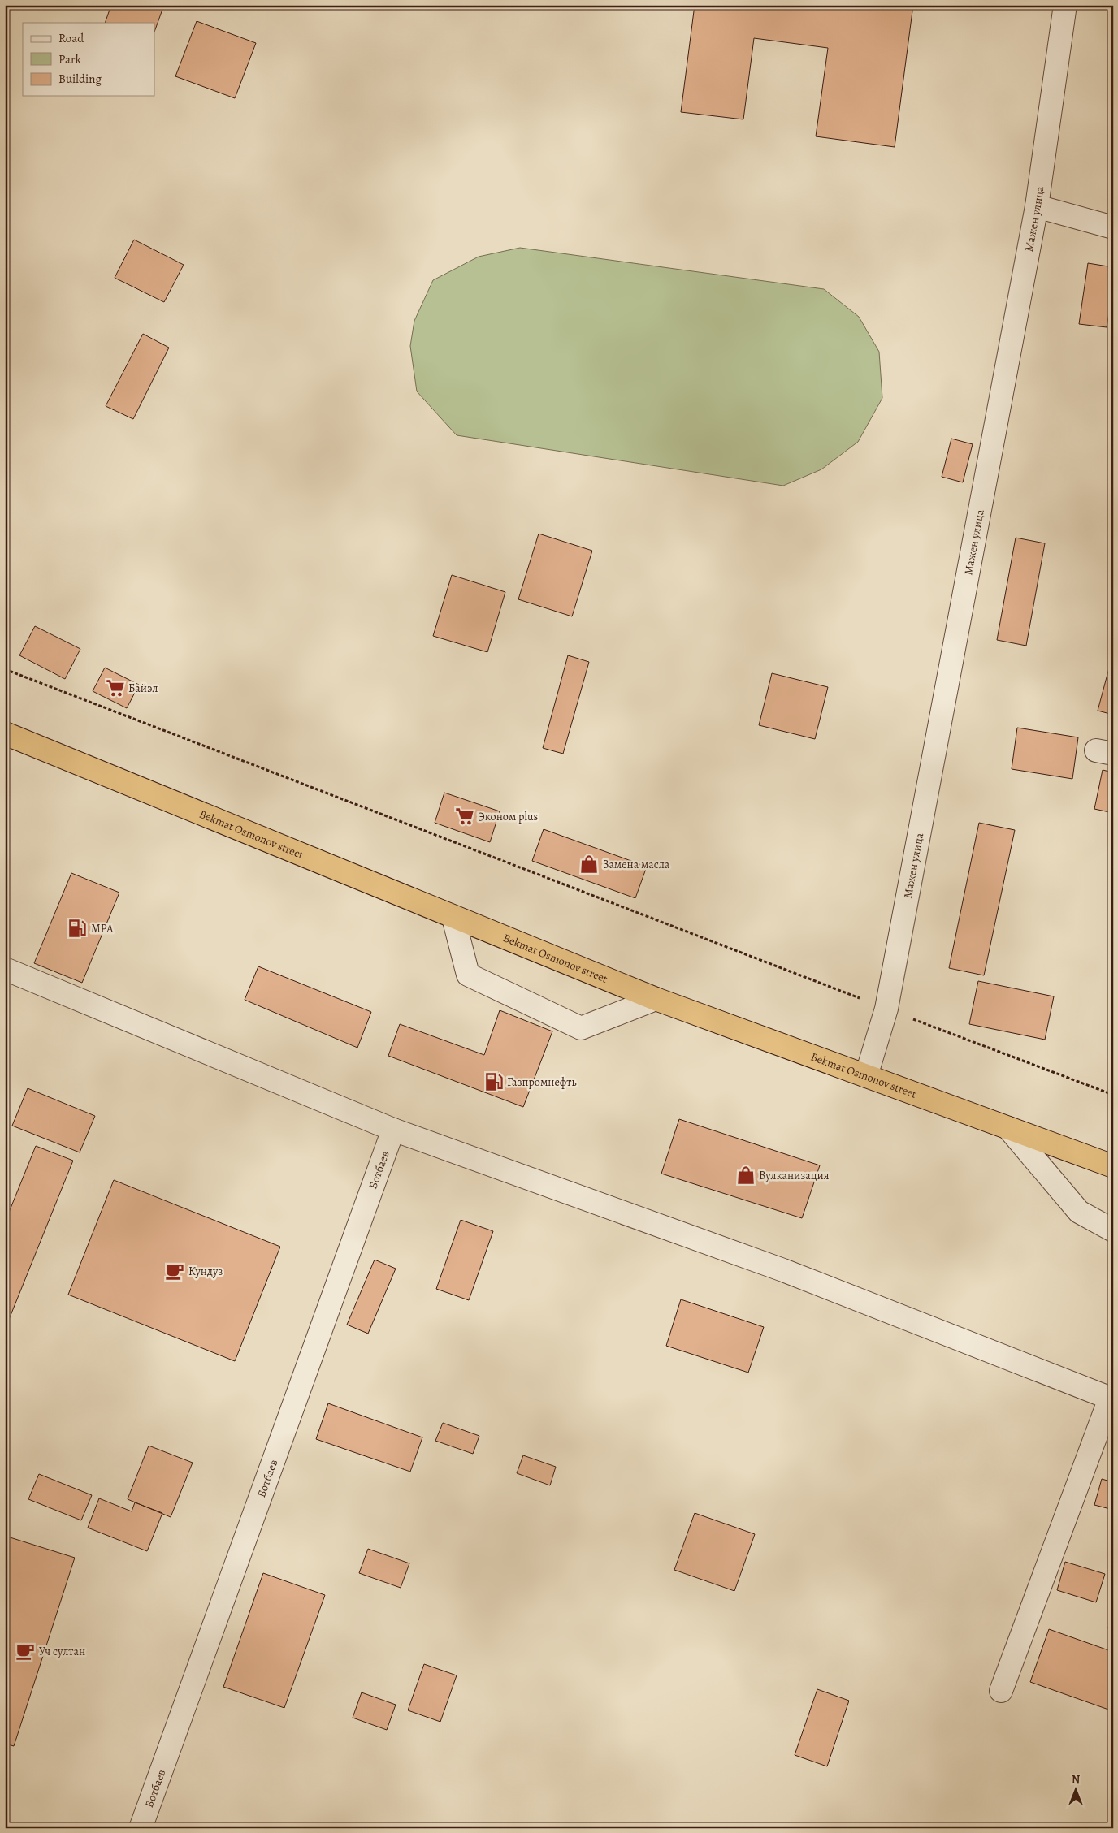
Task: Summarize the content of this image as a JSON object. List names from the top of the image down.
{
  "streets": {
    "highway": ["Bekmat Osmonov street"],
    "street": ["Мажен улица", "Ботбаев"]
  },
  "crossings": [
    ["Мажен улица", "Bekmat Osmonov street"]
  ],
  "places": {
    "supermarket": ["Байэл", "Эконом plus"],
    "shop": ["Замена масла", "Вулканизация"],
    "fuel station": ["MPA", "Газпромнефть"],
    "cafe": ["Кундуз", "Уч султан"]
  },
  "legend": ["Road", "Park", "Building"],
  "north": "top"
}
